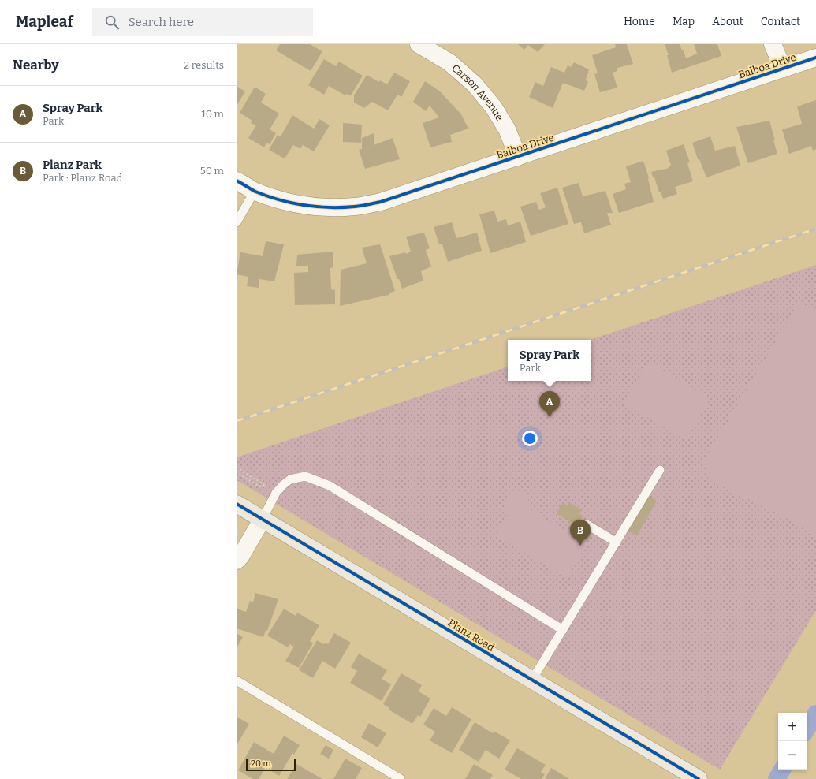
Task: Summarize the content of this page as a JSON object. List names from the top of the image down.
{
  "streets": {
    "street": ["Balboa Drive", "Carson Avenue", "Planz Road"]
  },
  "crossings": [
    ["Balboa Drive", "Carson Avenue"]
  ],
  "scale_bar": "20 m",
  "page": {
    "header": "Mapleaf",
    "search": "Search here",
    "nav": [
      "Home",
      "Map",
      "About",
      "Contact"
    ],
    "heading": ["Nearby", "2 results"],
    "list": [
      {
        "mark": "A",
        "name": "Spray Park",
        "note": "Park",
        "value": "10 m"
      },
      {
        "mark": "B",
        "name": "Planz Park",
        "note": "Park · Planz Road",
        "value": "50 m"
      }
    ],
    "popup": ["Spray Park", "Park"],
    "pins": ["A", "B"],
    "map_buttons": ["+", "−"],
    "scale": "20 m"
  }
}
